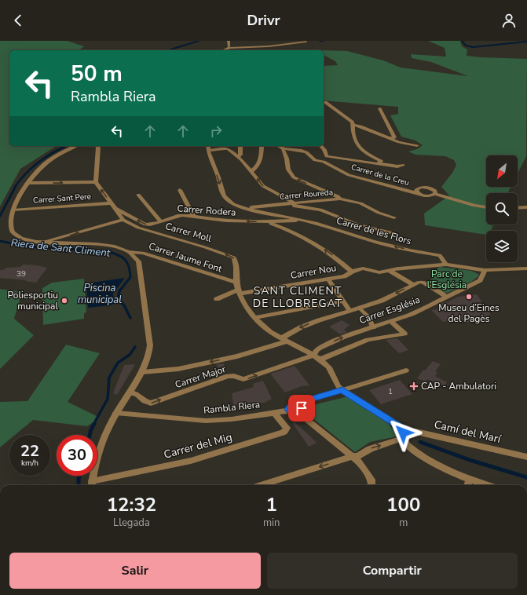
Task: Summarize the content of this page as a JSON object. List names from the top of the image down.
{
  "streets": {
    "street": [
      "Carrer de la Creu",
      "Carrer Roureda",
      "Carrer Sant Pere",
      "Carrer Rodera",
      "Carrer de les Flors",
      "Carrer Moll",
      "Carrer Jaume Font",
      "Carrer Nou",
      "Carrer Església",
      "Carrer Major",
      "Rambla Riera",
      "Camí del Marí",
      "Carrer del Mig"
    ]
  },
  "crossings": [
    ["Carrer de la Creu", "Carrer Roureda"],
    ["Carrer Sant Pere", "Carrer Rodera"],
    ["Carrer Sant Pere", "Carrer Moll"],
    ["Carrer Sant Pere", "Carrer Jaume Font"],
    ["Carrer Rodera", "Carrer de les Flors"],
    ["Carrer Rodera", "Carrer Moll"],
    ["Carrer de les Flors", "Carrer Nou"],
    ["Carrer Moll", "Carrer Jaume Font"],
    ["Carrer Moll", "Carrer Nou"],
    ["Carrer Moll", "Carrer Església"],
    ["Carrer Moll", "Carrer Major"],
    ["Carrer Nou", "Carrer Església"],
    ["Carrer Església", "Carrer Major"],
    ["Rambla Riera", "Carrer del Mig"]
  ],
  "one_way": ["Carrer Rodera"],
  "districts": ["SANT CLIMENT DE LLOBREGAT"],
  "water": ["Riera de Sant Climent", "Piscina municipal"],
  "parks": ["Parc de l'Església"],
  "places": {
    "other": ["Museu d’Eines del Pagès", "Poliesportiu municipal"],
    "health": ["CAP - Ambulatori"]
  },
  "house_numbers": ["39", "1"],
  "north": "bottom left",
  "page": {
    "header": "Drivr",
    "turn": ["50 m", "Rambla Riera"],
    "speed": "22 km/h",
    "limit": "30",
    "eta": [
      "12:32",
      "Llegada",
      "1",
      "min",
      "100",
      "m"
    ],
    "buttons": ["Salir", "Compartir"]
  }
}
